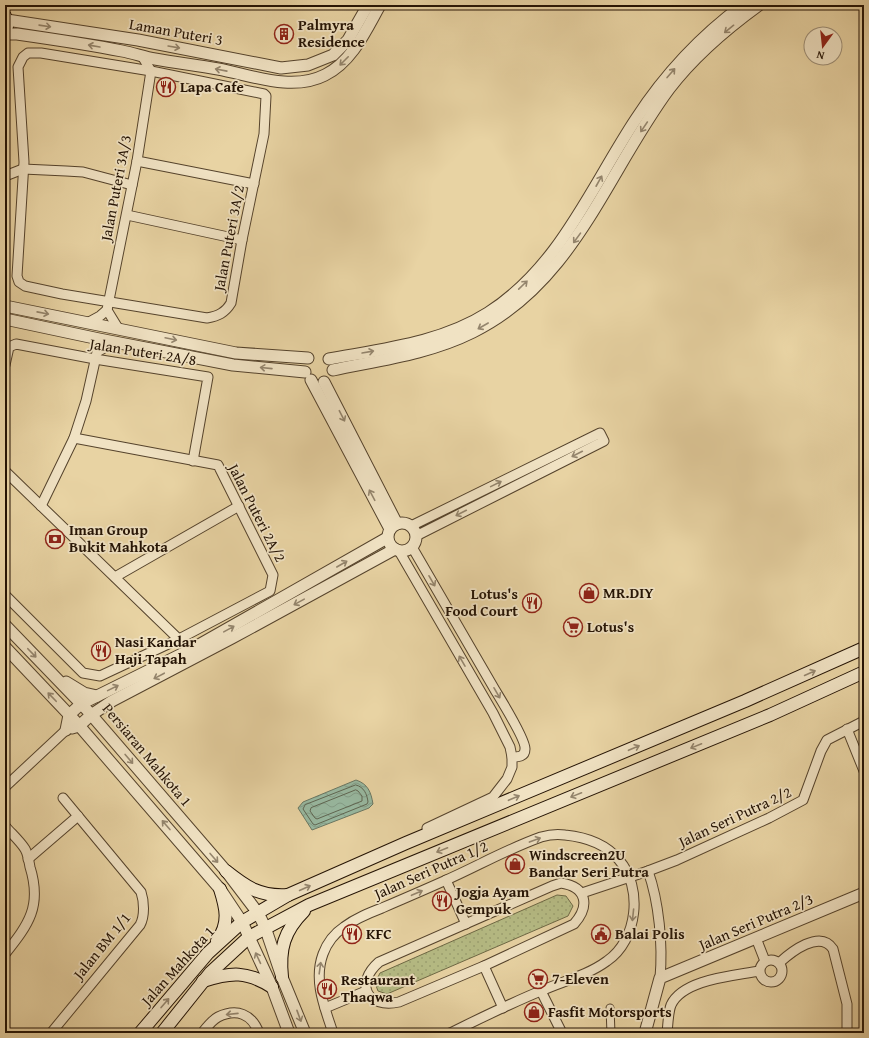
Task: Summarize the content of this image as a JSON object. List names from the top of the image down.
{
  "streets": {
    "main road": ["Jalan Mahkota 1"],
    "street": [
      "Laman Puteri 3",
      "Jalan Puteri 3A/3",
      "Jalan Puteri 3A/2",
      "Jalan Puteri 2A/8",
      "Jalan Puteri 2A/2",
      "Persiaran Mahkota 1",
      "Jalan Seri Putra 2/2",
      "Jalan Seri Putra 1/2",
      "Jalan Seri Putra 2/3",
      "Jalan BM 1/1"
    ]
  },
  "crossings": [
    ["Jalan Puteri 3A/3", "Jalan Puteri 3A/2"],
    ["Jalan Puteri 2A/8", "Jalan Puteri 2A/2"],
    ["Persiaran Mahkota 1", "Jalan Mahkota 1"],
    ["Jalan Seri Putra 2/2", "Jalan Seri Putra 1/2"]
  ],
  "places": {
    "building": ["Palmyra Residence"],
    "restaurant": [
      "Lapa Cafe",
      "Lotus's Food Court",
      "Nasi Kandar Haji Tapah",
      "Jogja Ayam Gempuk",
      "KFC",
      "Restaurant Thaqwa"
    ],
    "bank": ["Iman Group Bukit Mahkota"],
    "shop": ["MR.DIY", "Windscreen2U Bandar Seri Putra", "Fasfit Motorsports"],
    "supermarket": ["Lotus's", "7-Eleven"],
    "public building": ["Balai Polis"]
  },
  "north": "bottom"
}
